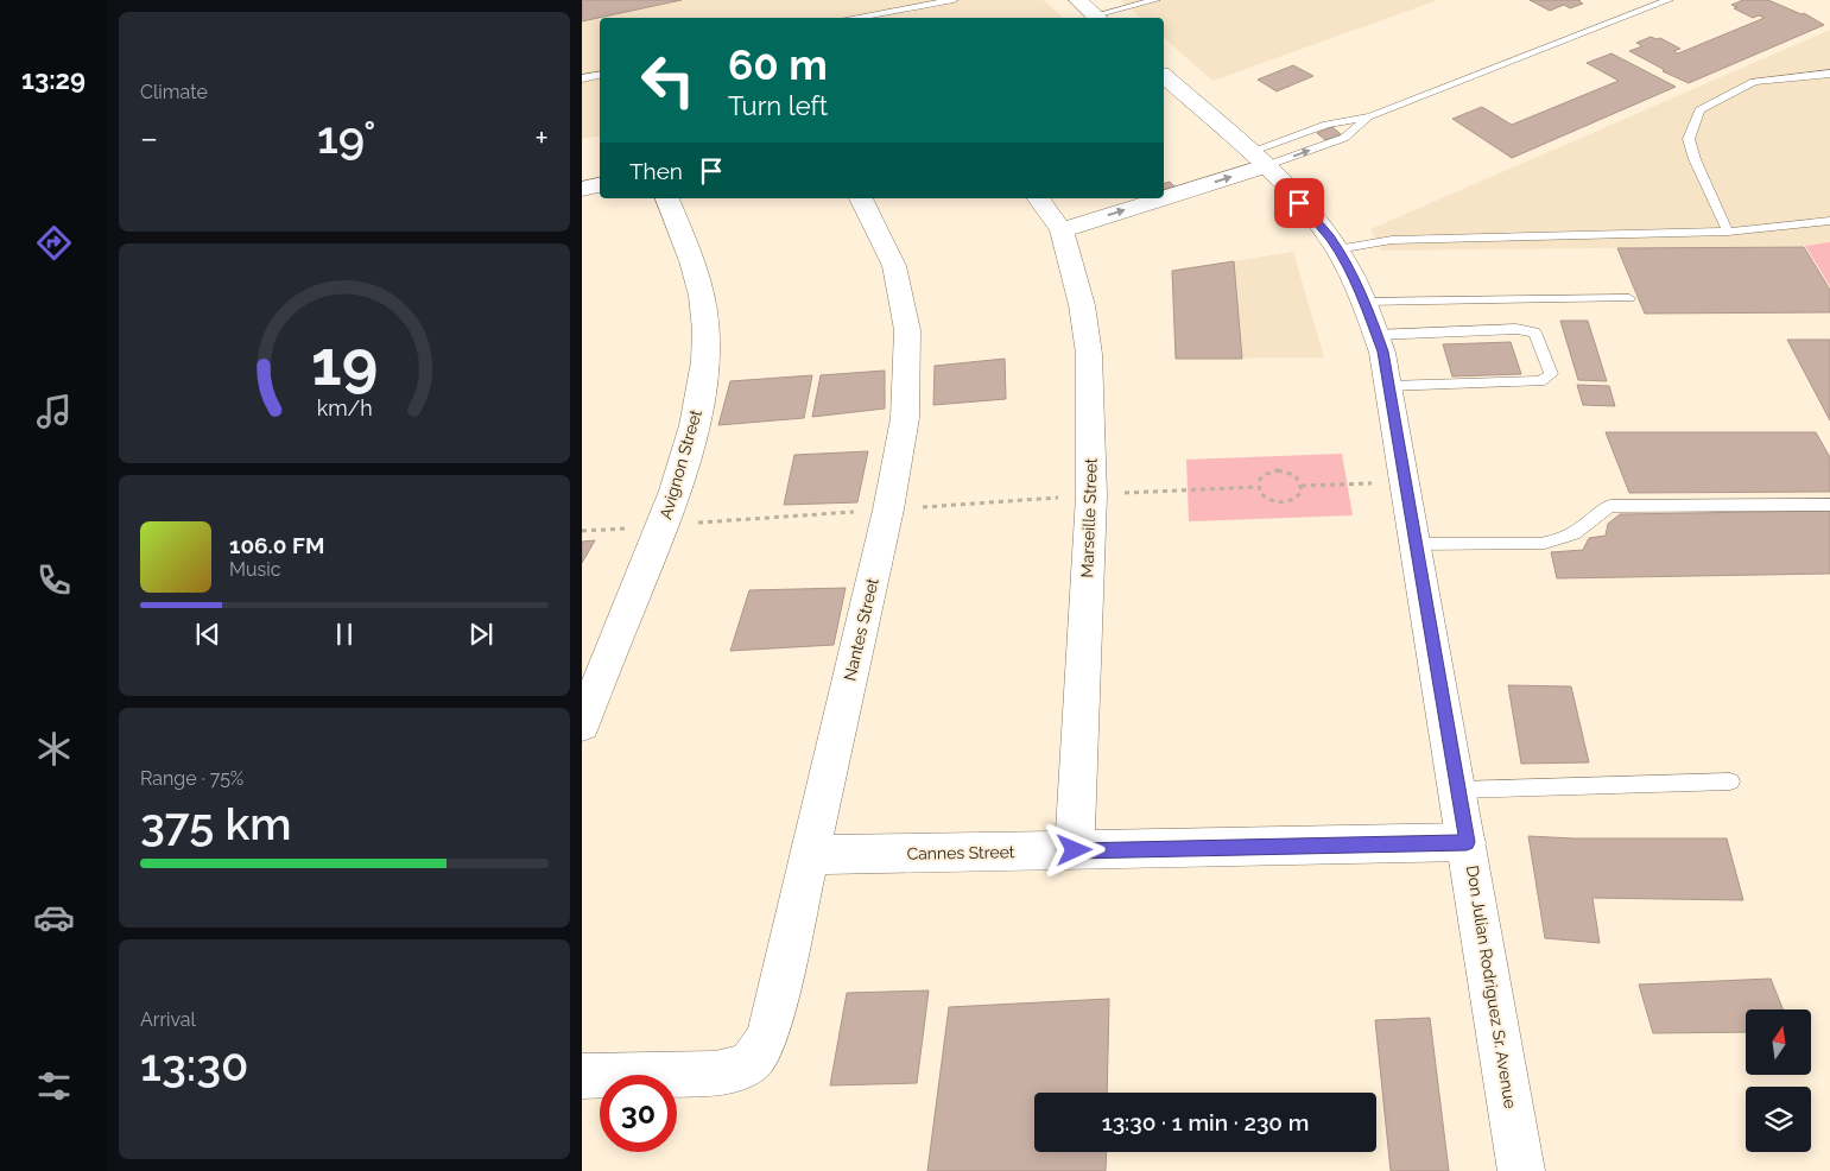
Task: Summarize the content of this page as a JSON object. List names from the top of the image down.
{
  "streets": {
    "street": [
      "Avignon Street",
      "Marseille Street",
      "Nantes Street",
      "Cannes Street",
      "Don Julian Rodriguez Sr. Avenue"
    ]
  },
  "crossings": [
    ["Marseille Street", "Cannes Street"],
    ["Nantes Street", "Cannes Street"],
    ["Cannes Street", "Don Julian Rodriguez Sr. Avenue"]
  ],
  "north": "top",
  "page": {
    "tabs": "13:29",
    "tile": [
      "Climate",
      ["Range · 75%", "375 km"],
      ["Arrival", "13:30"]
    ],
    "turn": ["60 m", "Turn left"],
    "heat": ["−", "19°", "+"],
    "then": "Then",
    "song": ["106.0 FM", "Music"],
    "limit": "30",
    "trip": "13:30 · 1 min · 230 m",
    "gauge": ["19", "km/h"]
  }
}
